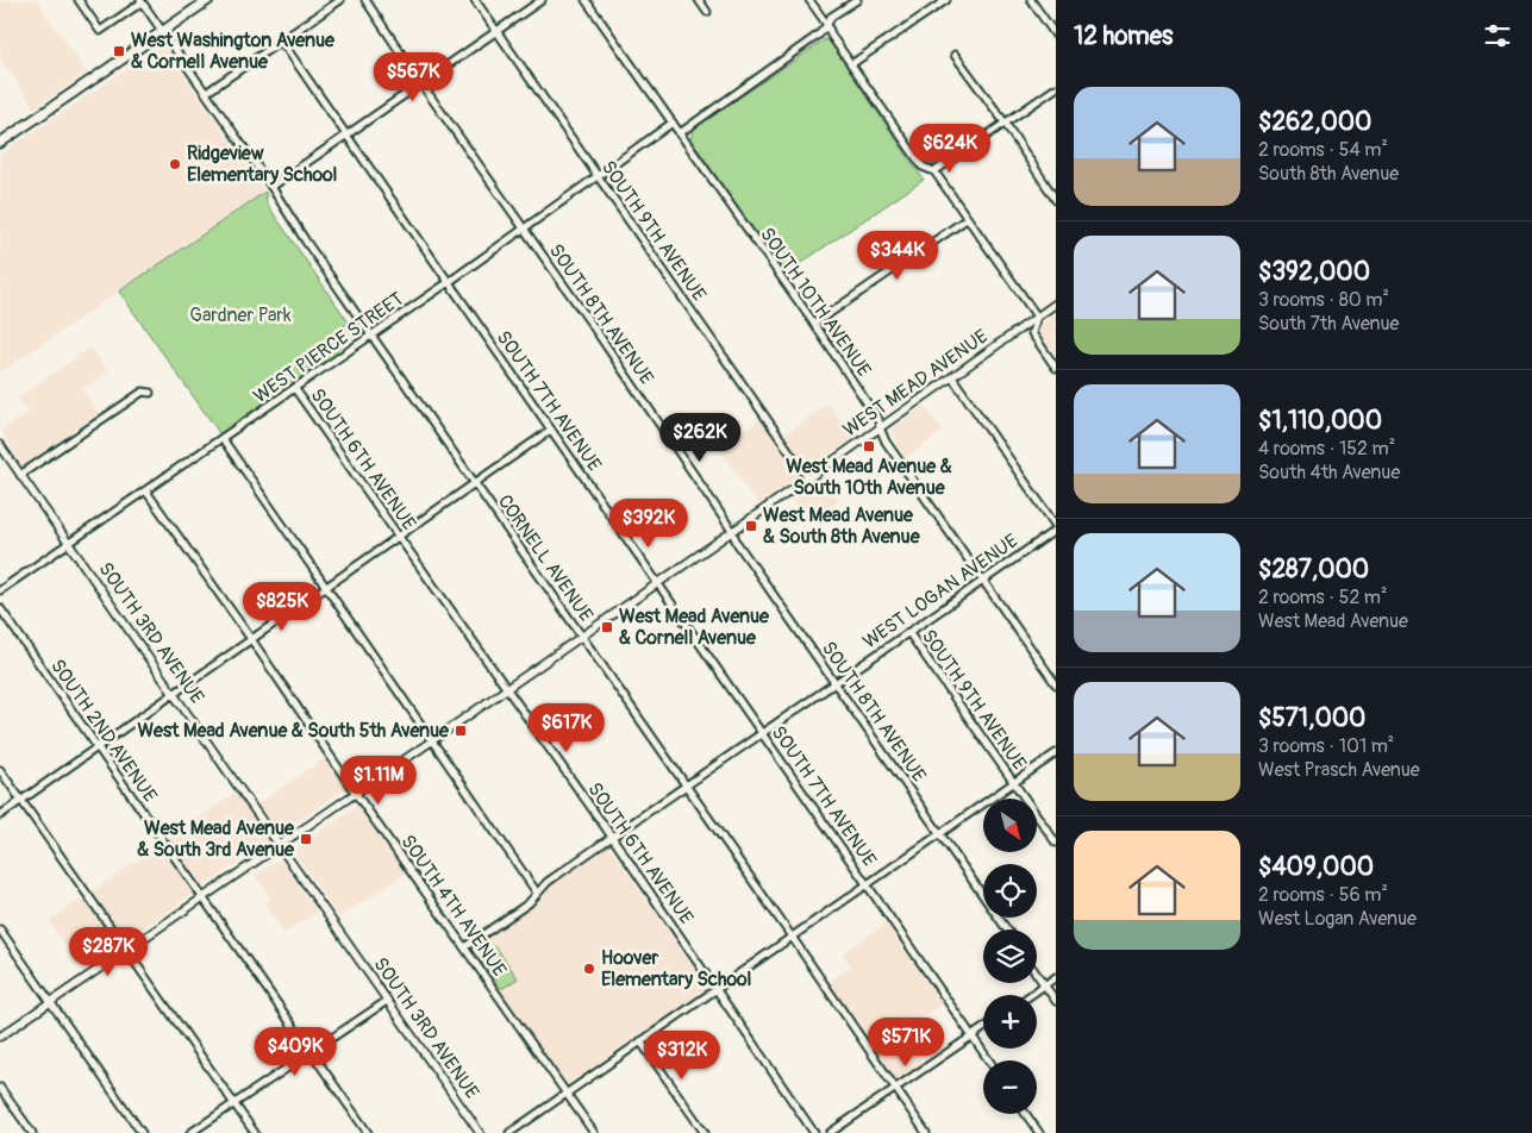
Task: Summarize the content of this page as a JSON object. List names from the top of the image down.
{
  "streets": {
    "street": [
      "SOUTH 9TH AVENUE",
      "SOUTH 10TH AVENUE",
      "SOUTH 8TH AVENUE",
      "WEST PIERCE STREET",
      "WEST MEAD AVENUE",
      "SOUTH 7TH AVENUE",
      "SOUTH 6TH AVENUE",
      "CORNELL AVENUE",
      "WEST LOGAN AVENUE",
      "SOUTH 3RD AVENUE",
      "SOUTH 2ND AVENUE",
      "SOUTH 4TH AVENUE"
    ]
  },
  "crossings": [
    ["SOUTH 9TH AVENUE", "WEST PIERCE STREET"],
    ["SOUTH 9TH AVENUE", "WEST MEAD AVENUE"],
    ["SOUTH 9TH AVENUE", "WEST LOGAN AVENUE"],
    ["SOUTH 10TH AVENUE", "WEST PIERCE STREET"],
    ["SOUTH 10TH AVENUE", "WEST MEAD AVENUE"],
    ["SOUTH 10TH AVENUE", "WEST LOGAN AVENUE"],
    ["SOUTH 8TH AVENUE", "WEST PIERCE STREET"],
    ["SOUTH 8TH AVENUE", "WEST MEAD AVENUE"],
    ["SOUTH 8TH AVENUE", "WEST LOGAN AVENUE"],
    ["WEST PIERCE STREET", "SOUTH 7TH AVENUE"],
    ["WEST PIERCE STREET", "SOUTH 6TH AVENUE"],
    ["WEST PIERCE STREET", "CORNELL AVENUE"],
    ["WEST PIERCE STREET", "SOUTH 3RD AVENUE"],
    ["WEST PIERCE STREET", "SOUTH 4TH AVENUE"],
    ["WEST MEAD AVENUE", "SOUTH 7TH AVENUE"],
    ["WEST MEAD AVENUE", "SOUTH 6TH AVENUE"],
    ["WEST MEAD AVENUE", "CORNELL AVENUE"],
    ["WEST MEAD AVENUE", "SOUTH 3RD AVENUE"],
    ["WEST MEAD AVENUE", "SOUTH 2ND AVENUE"],
    ["WEST MEAD AVENUE", "SOUTH 4TH AVENUE"],
    ["SOUTH 7TH AVENUE", "WEST LOGAN AVENUE"],
    ["SOUTH 6TH AVENUE", "WEST LOGAN AVENUE"],
    ["CORNELL AVENUE", "WEST LOGAN AVENUE"],
    ["WEST LOGAN AVENUE", "SOUTH 4TH AVENUE"]
  ],
  "parks": ["Gardner Park"],
  "places": {
    "transit": [
      "West Washington Avenue & Cornell Avenue",
      "West Mead Avenue & South 10th Avenue",
      "West Mead Avenue & South 8th Avenue",
      "West Mead Avenue & Cornell Avenue",
      "West Mead Avenue & South 5th Avenue",
      "West Mead Avenue & South 3rd Avenue"
    ],
    "other": ["Ridgeview Elementary School", "Hoover Elementary School"]
  },
  "north": "bottom right",
  "page": {
    "heading": "12 homes",
    "price": [
      "$567K",
      "$624K",
      "$344K",
      "$262K",
      "$392K",
      "$825K",
      "$617K",
      "$1.11M",
      "$287K",
      "$571K",
      "$409K",
      "$312K"
    ],
    "list": [
      {
        "name": "$262,000",
        "note": "2 rooms · 54 m² · South 8th Avenue"
      },
      {
        "name": "$392,000",
        "note": "3 rooms · 80 m² · South 7th Avenue"
      },
      {
        "name": "$1,110,000",
        "note": "4 rooms · 152 m² · South 4th Avenue"
      },
      {
        "name": "$287,000",
        "note": "2 rooms · 52 m² · West Mead Avenue"
      },
      {
        "name": "$571,000",
        "note": "3 rooms · 101 m² · West Prasch Avenue"
      },
      {
        "name": "$409,000",
        "note": "2 rooms · 56 m² · West Logan Avenue"
      }
    ],
    "map_buttons": ["+", "−"]
  }
}
